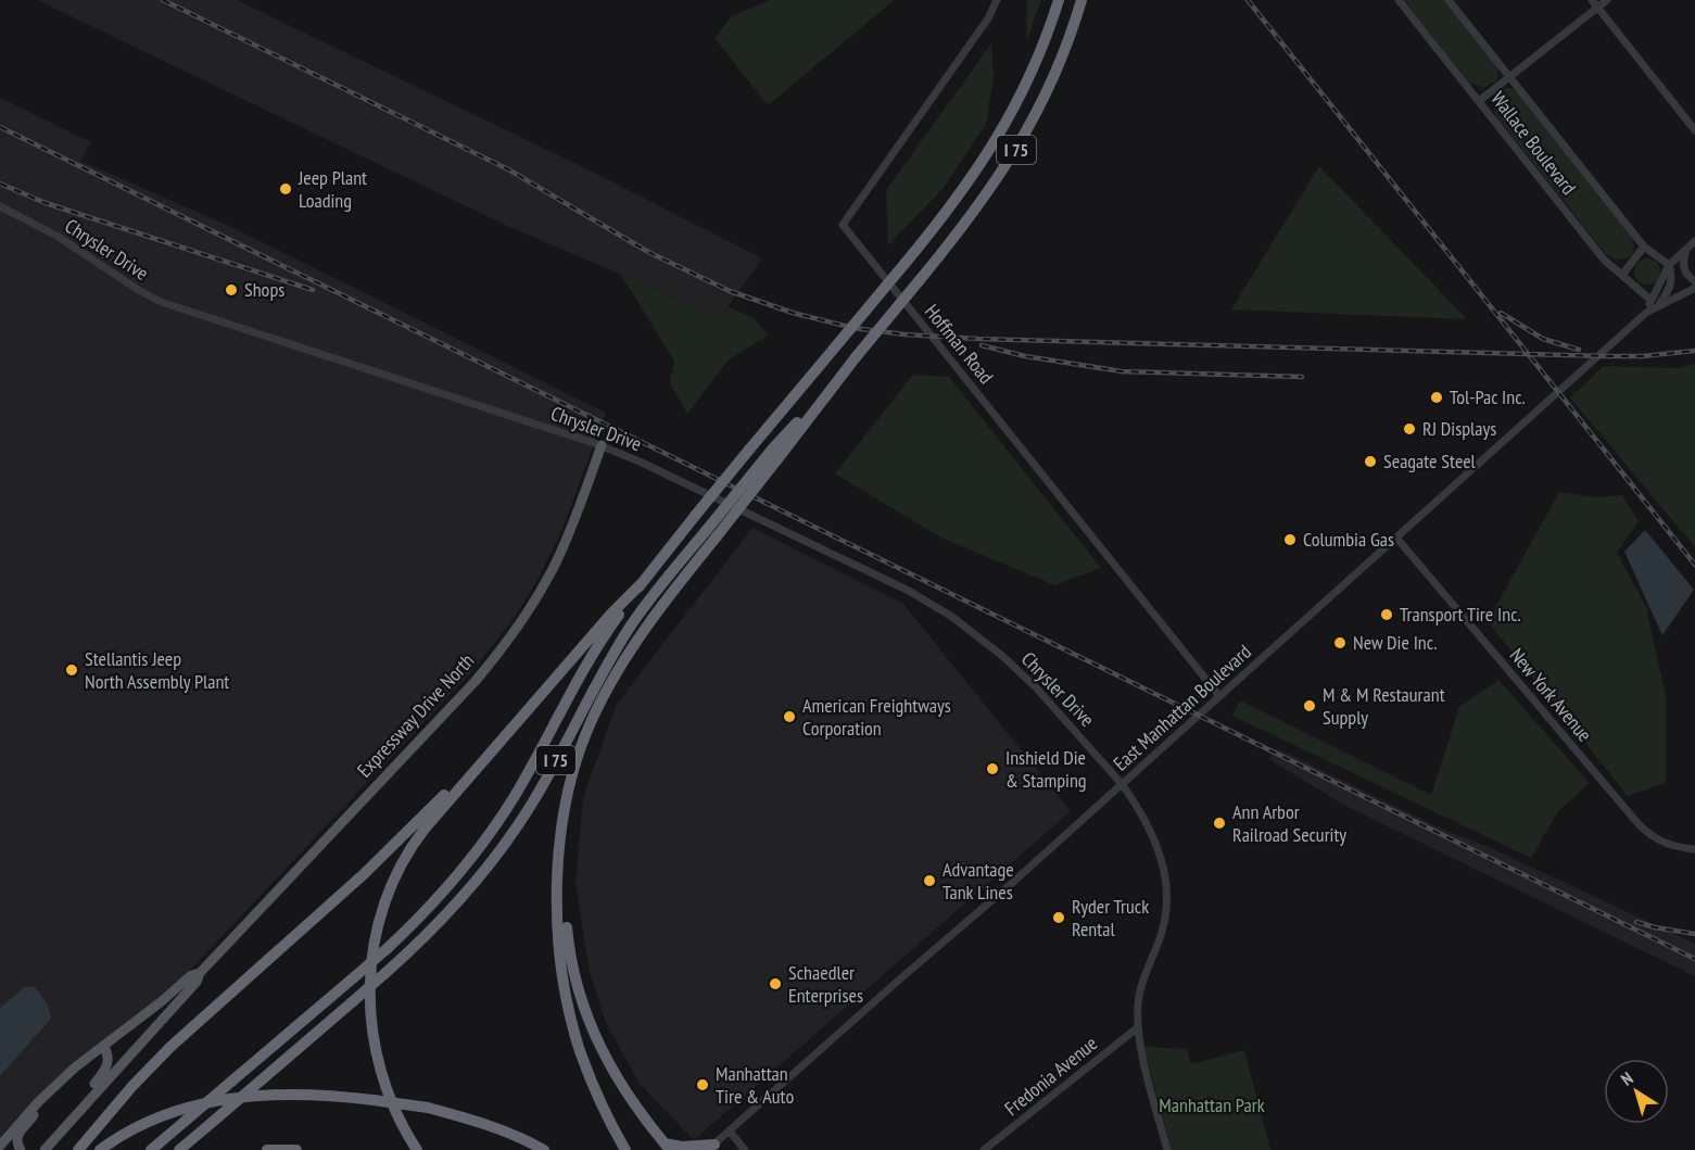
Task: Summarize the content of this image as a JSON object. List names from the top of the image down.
{
  "streets": {
    "highway": ["I 75"],
    "main road": ["Expressway Drive North"],
    "street": [
      "Wallace Boulevard",
      "Chrysler Drive",
      "Hoffman Road",
      "New York Avenue",
      "East Manhattan Boulevard",
      "Fredonia Avenue"
    ]
  },
  "crossings": [
    ["Wallace Boulevard", "East Manhattan Boulevard"],
    ["Chrysler Drive", "East Manhattan Boulevard"],
    ["Chrysler Drive", "Expressway Drive North"],
    ["Chrysler Drive", "Fredonia Avenue"],
    ["Hoffman Road", "East Manhattan Boulevard"],
    ["New York Avenue", "East Manhattan Boulevard"]
  ],
  "parks": ["Manhattan Park"],
  "places": [
    "Jeep Plant Loading",
    "Shops",
    "Tol-Pac Inc.",
    "RJ Displays",
    "Seagate Steel",
    "Columbia Gas",
    "Transport Tire Inc.",
    "New Die Inc.",
    "Stellantis Jeep North Assembly Plant",
    "M & M Restaurant Supply",
    "American Freightways Corporation",
    "Inshield Die & Stamping",
    "Ann Arbor Railroad Security",
    "Advantage Tank Lines",
    "Ryder Truck Rental",
    "Schaedler Enterprises",
    "Manhattan Tire & Auto"
  ],
  "north": "top left"
}
